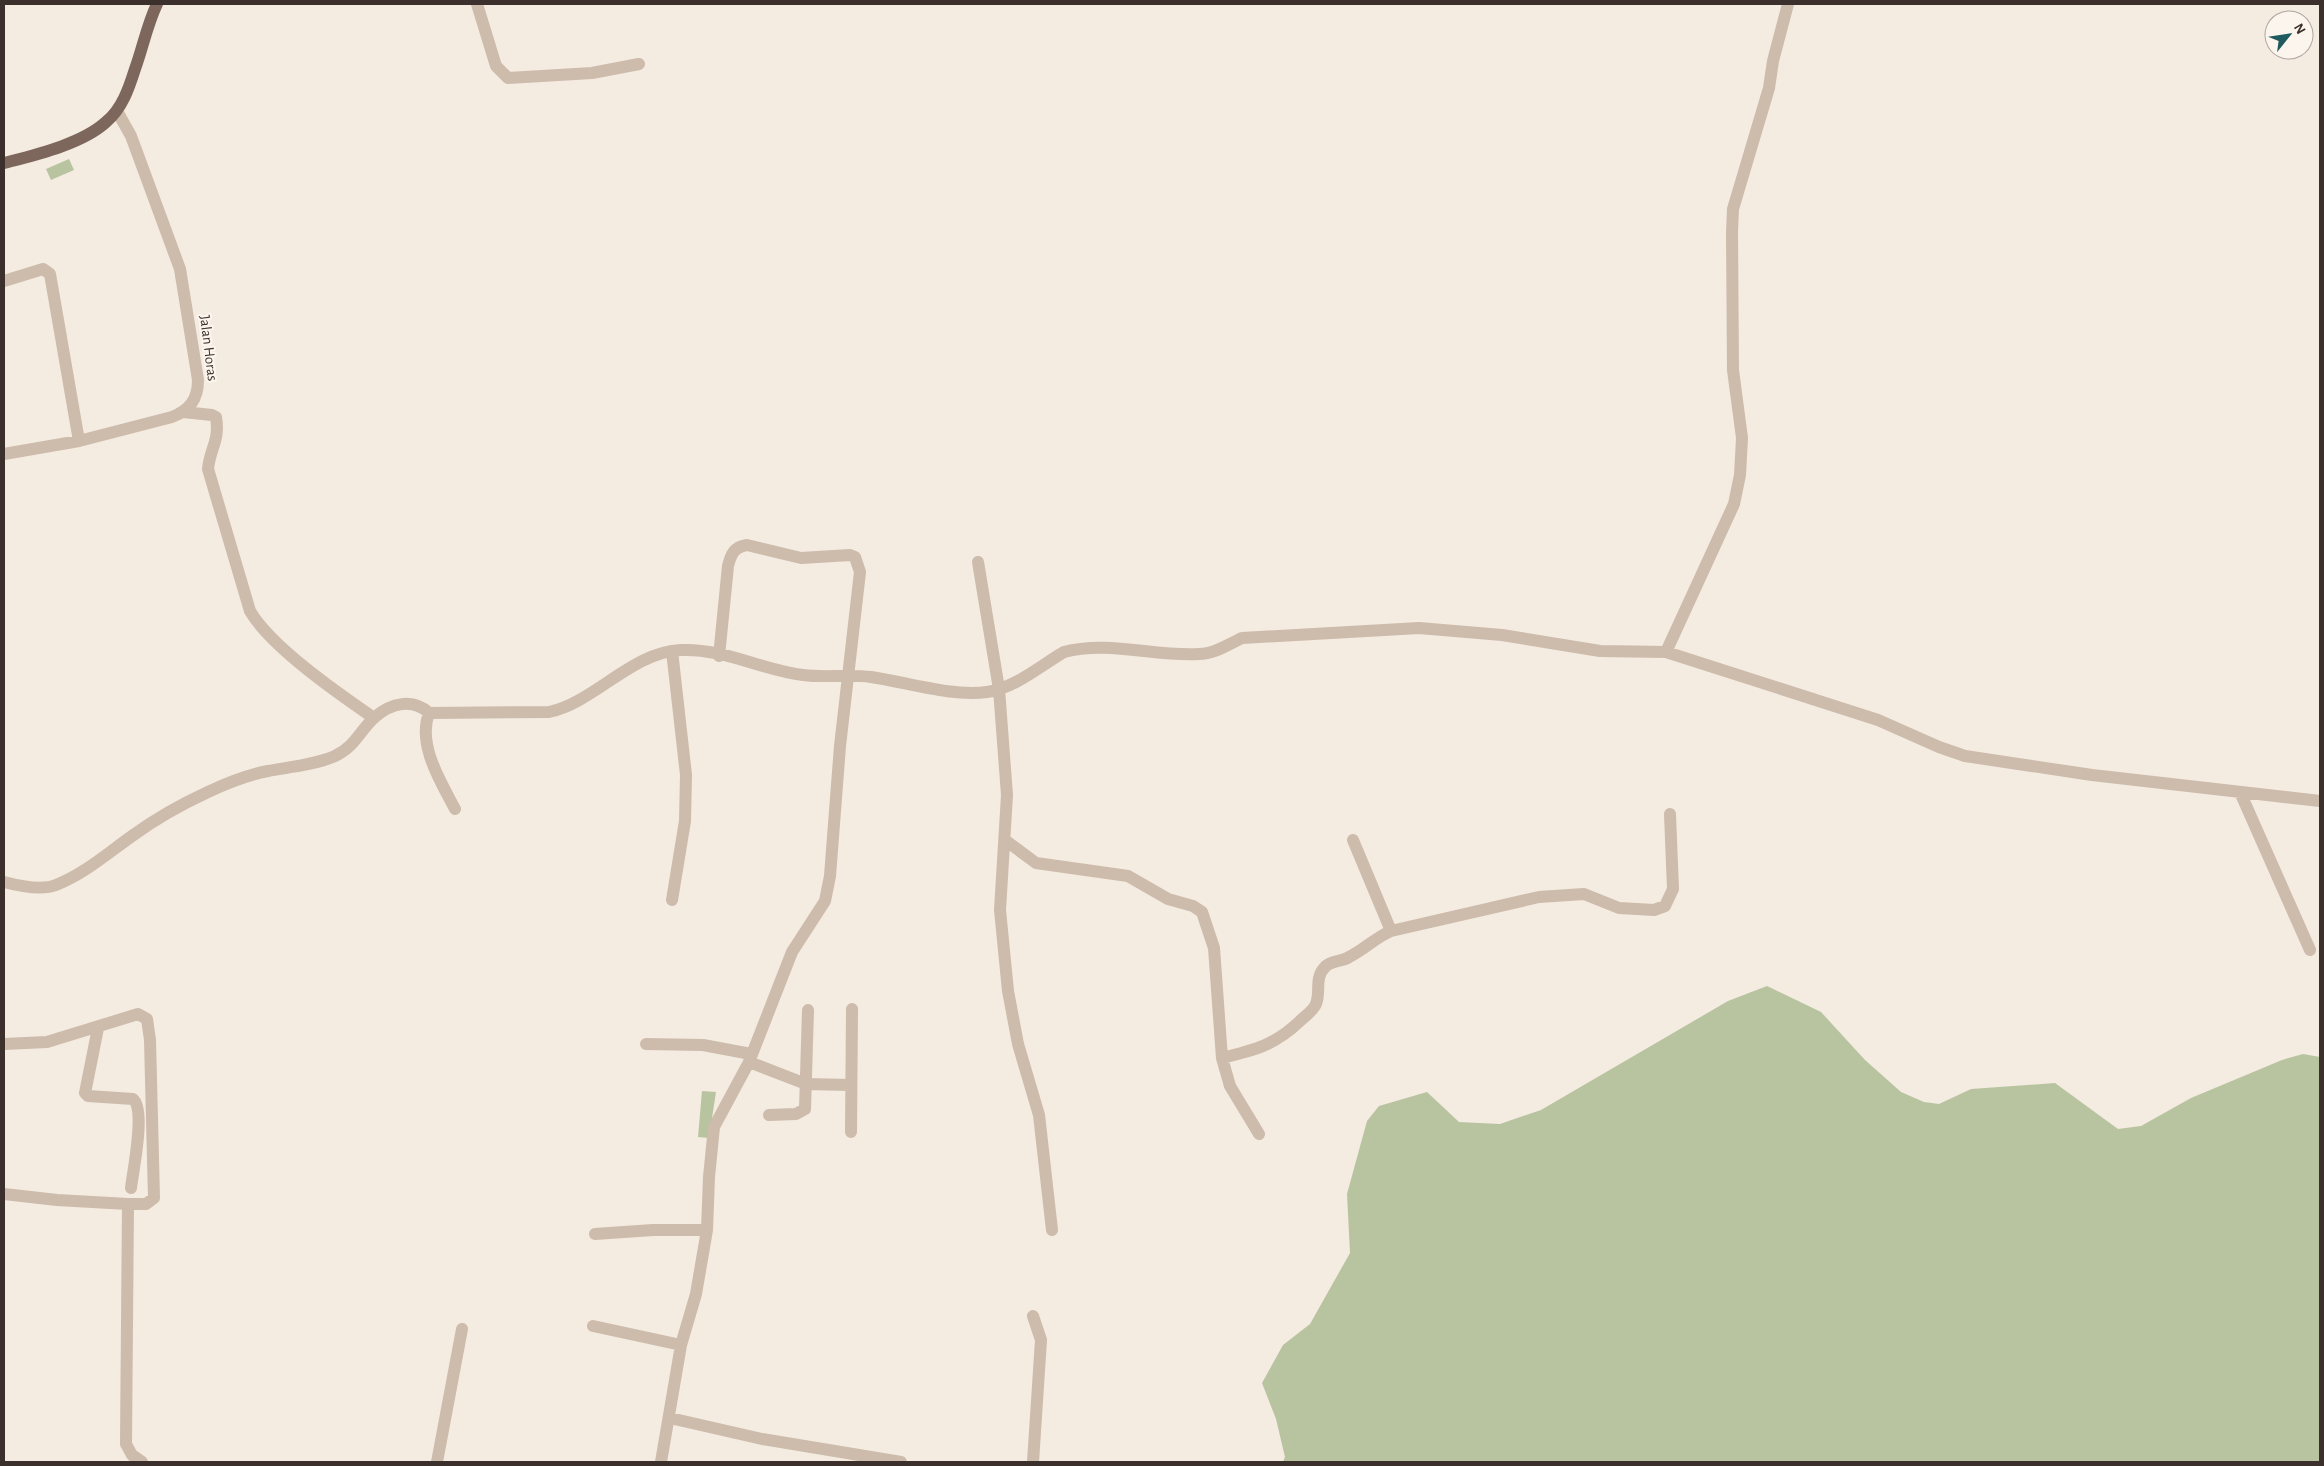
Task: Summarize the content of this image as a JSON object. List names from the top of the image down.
{
  "streets": {
    "street": ["Jalan Horas"]
  },
  "north": "top right"
}
